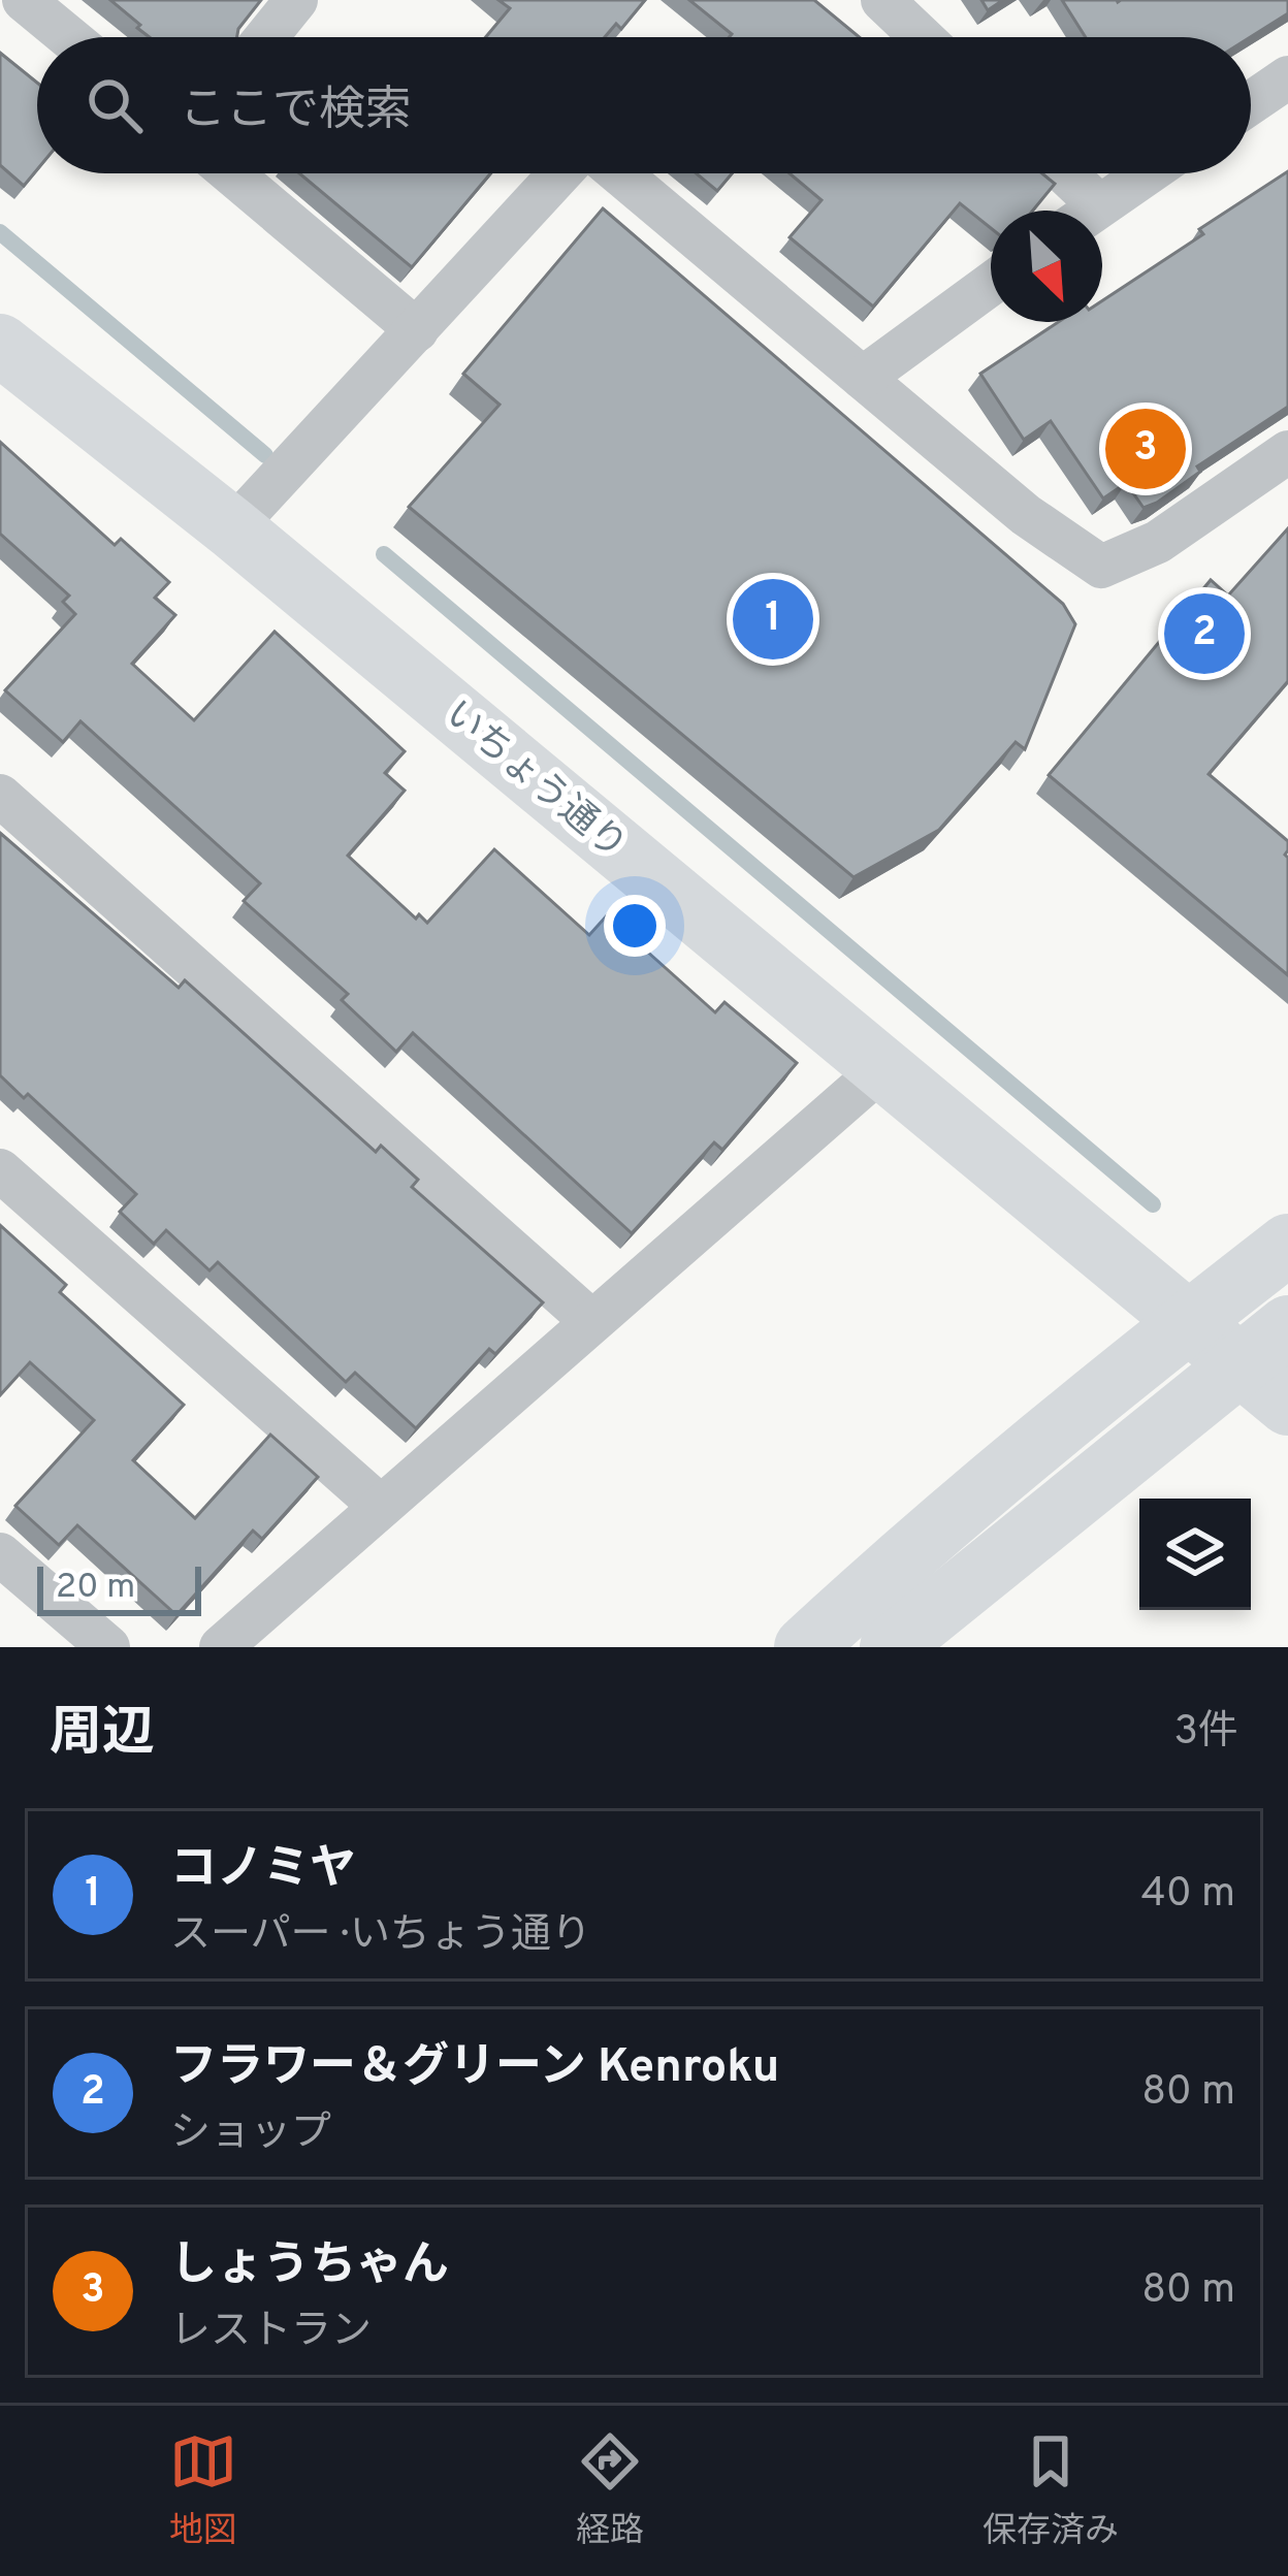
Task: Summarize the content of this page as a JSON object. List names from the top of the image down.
{
  "streets": {
    "street": ["いちょう通り"]
  },
  "scale_bar": "20 m",
  "north": "bottom right",
  "page": {
    "search": "ここで検索",
    "pins": ["3", "1", "2"],
    "scale": "20 m",
    "heading": ["周辺", "3件"],
    "list": [
      {
        "mark": "1",
        "name": "コノミヤ",
        "note": "スーパー · いちょう通り",
        "value": "40 m"
      },
      {
        "mark": "2",
        "name": "フラワー＆グリーン Kenroku",
        "note": "ショップ",
        "value": "80 m"
      },
      {
        "mark": "3",
        "name": "しょうちゃん",
        "note": "レストラン",
        "value": "80 m"
      }
    ],
    "nav": ["地図", "経路", "保存済み"]
  }
}
